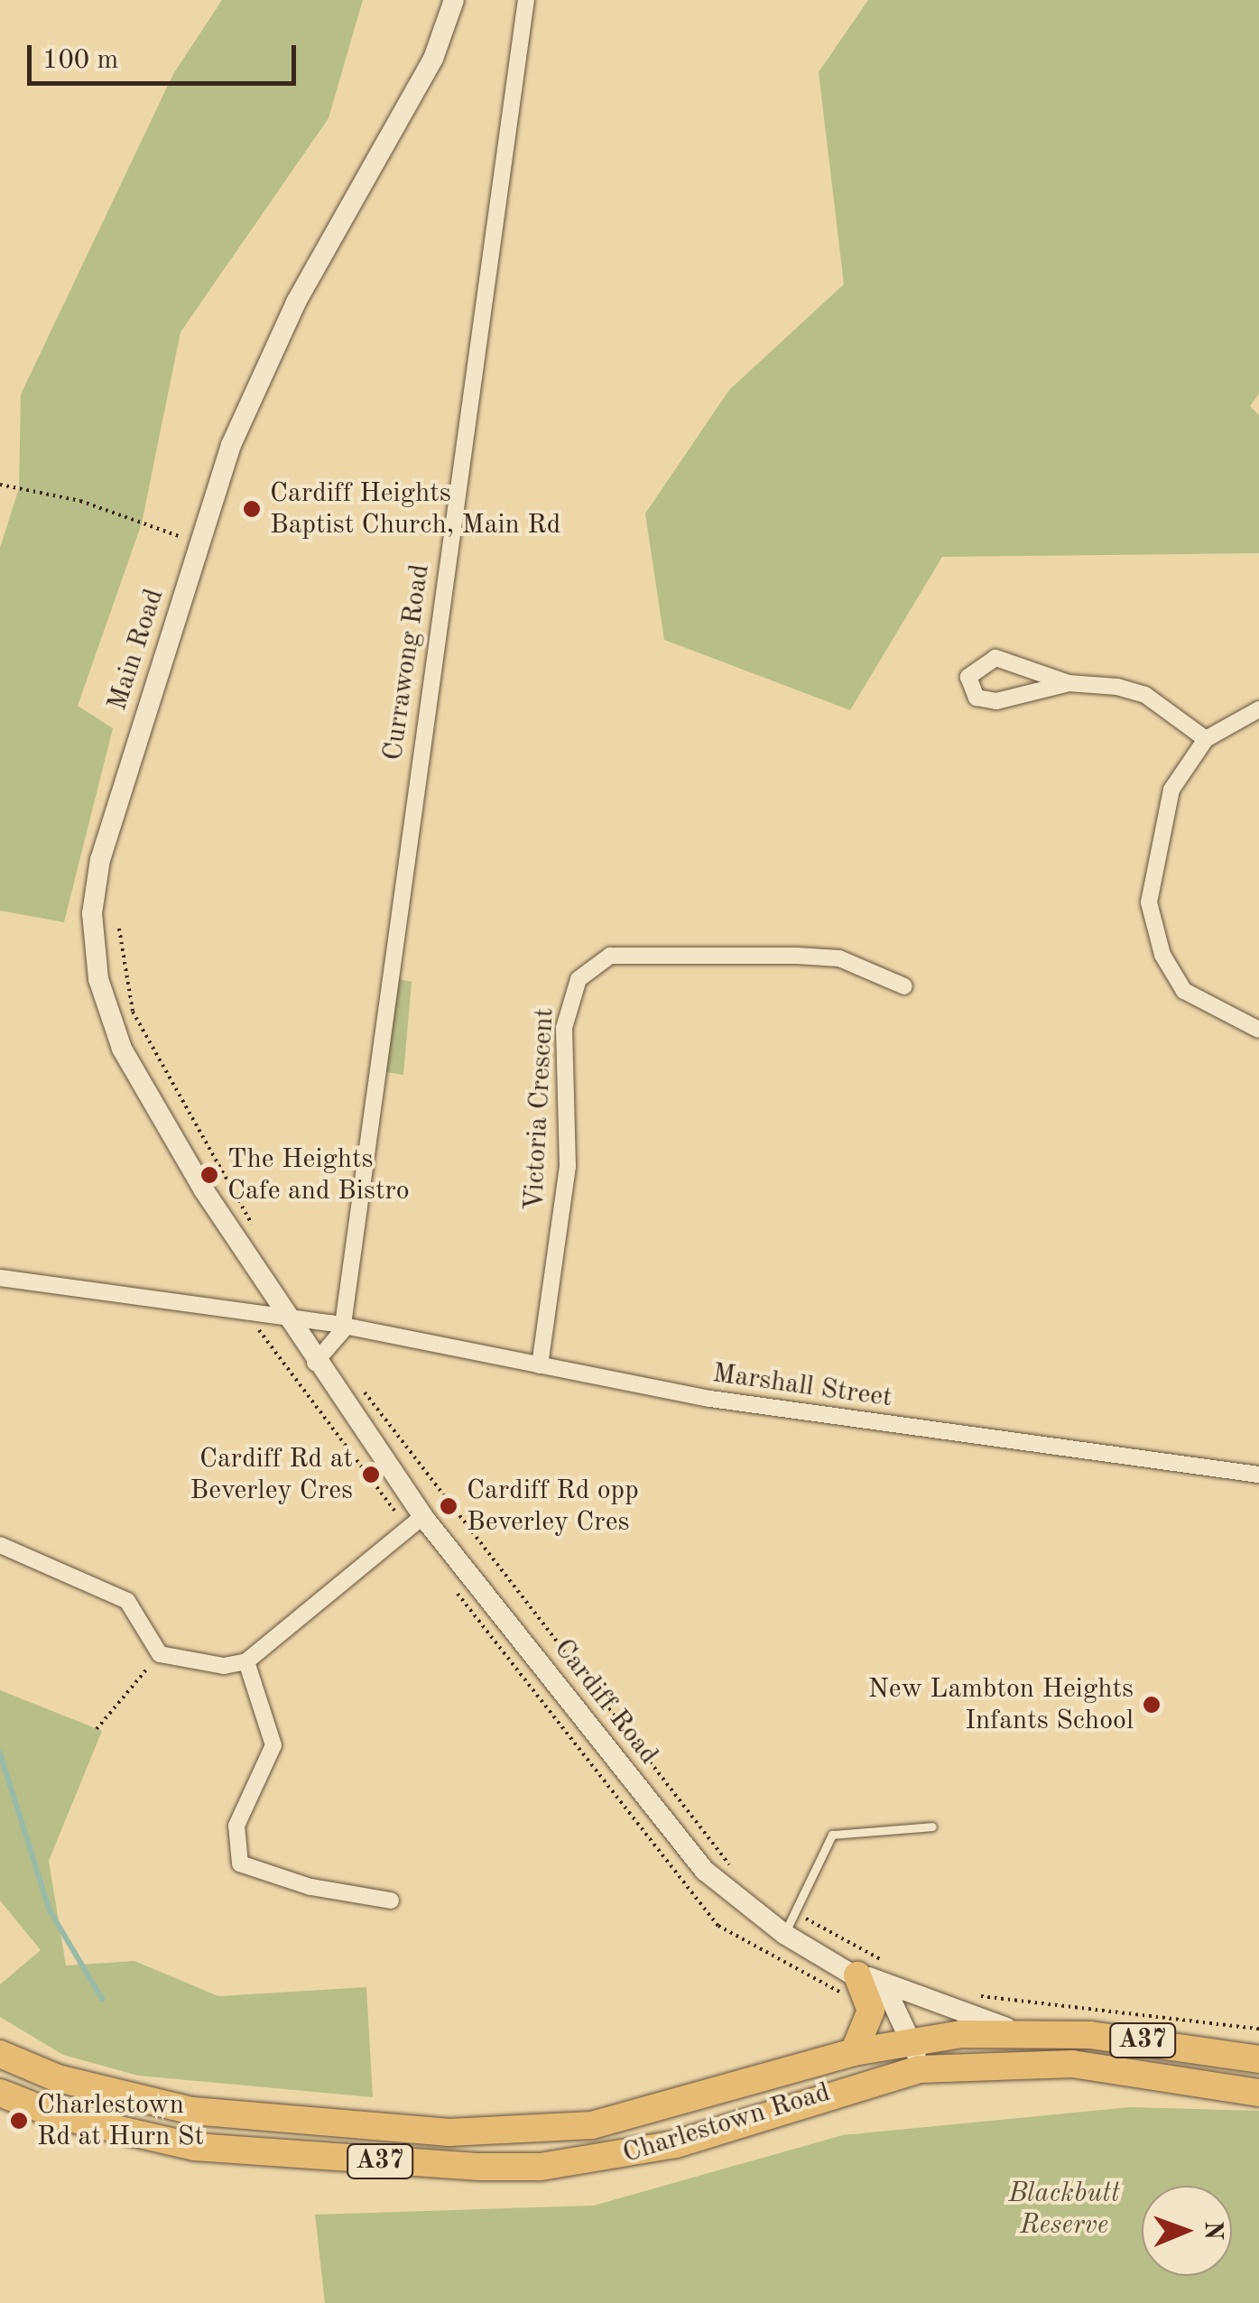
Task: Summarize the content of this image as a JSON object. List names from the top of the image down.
{
  "streets": {
    "highway": ["A37", "Charlestown Road"],
    "main road": ["Main Road", "Cardiff Road"],
    "street": ["Currawong Road", "Victoria Crescent", "Marshall Street"]
  },
  "crossings": [
    ["Main Road", "Marshall Street"],
    ["Main Road", "Cardiff Road"],
    ["Currawong Road", "Marshall Street"],
    ["Victoria Crescent", "Marshall Street"],
    ["Marshall Street", "Cardiff Road"],
    ["Cardiff Road", "A37"],
    ["Cardiff Road", "Charlestown Road"],
    ["A37", "Charlestown Road"]
  ],
  "parks": ["Blackbutt Reserve"],
  "places": [
    "Cardiff Heights Baptist Church, Main Rd",
    "The Heights Cafe and Bistro",
    "Cardiff Rd at Beverley Cres",
    "Cardiff Rd opp Beverley Cres",
    "New Lambton Heights Infants School",
    "Charlestown Rd at Hurn St"
  ],
  "scale_bar": "100 m",
  "north": "right"
}
